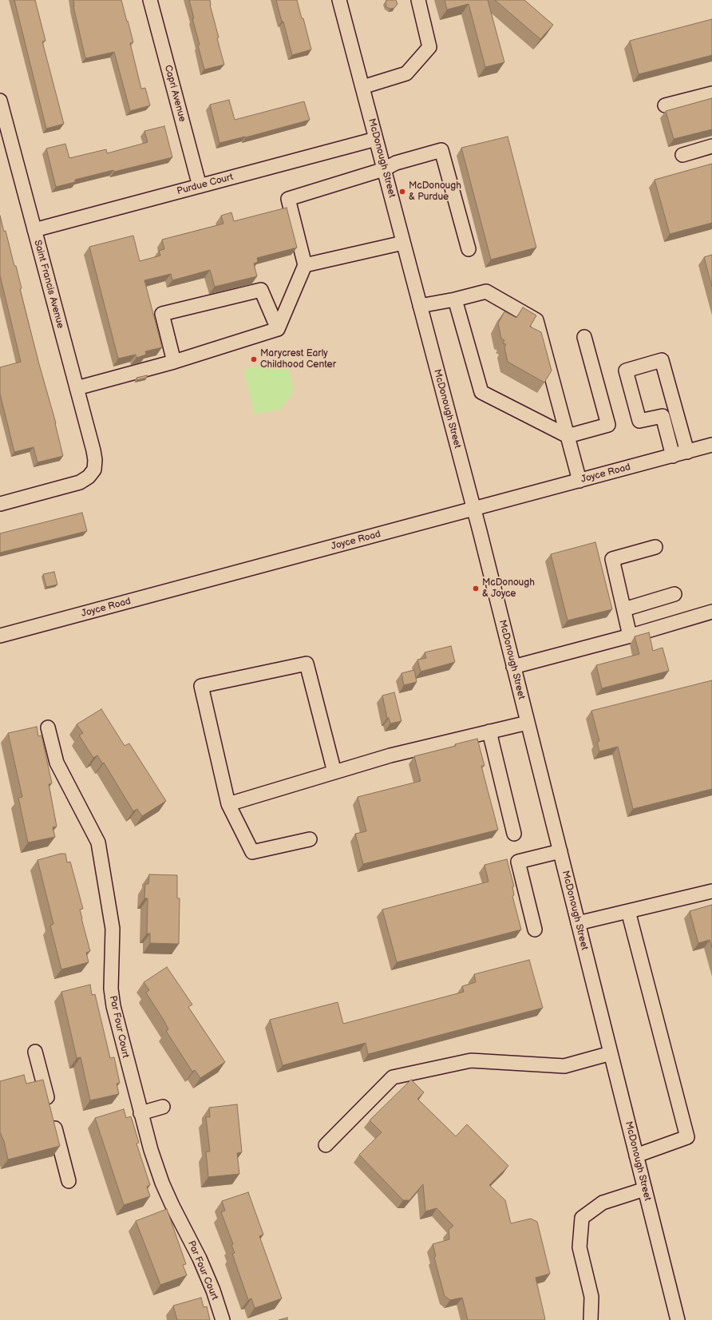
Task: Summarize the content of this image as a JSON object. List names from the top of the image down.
{
  "streets": {
    "street": [
      "Capri Avenue",
      "McDonough Street",
      "Purdue Court",
      "Saint Francis Avenue",
      "Joyce Road",
      "Par Four Court"
    ]
  },
  "crossings": [
    ["Capri Avenue", "Purdue Court"],
    ["McDonough Street", "Purdue Court"],
    ["McDonough Street", "Joyce Road"],
    ["Purdue Court", "Saint Francis Avenue"]
  ],
  "places": ["McDonough & Purdue", "Marycrest Early Childhood Center", "McDonough & Joyce"]
}
